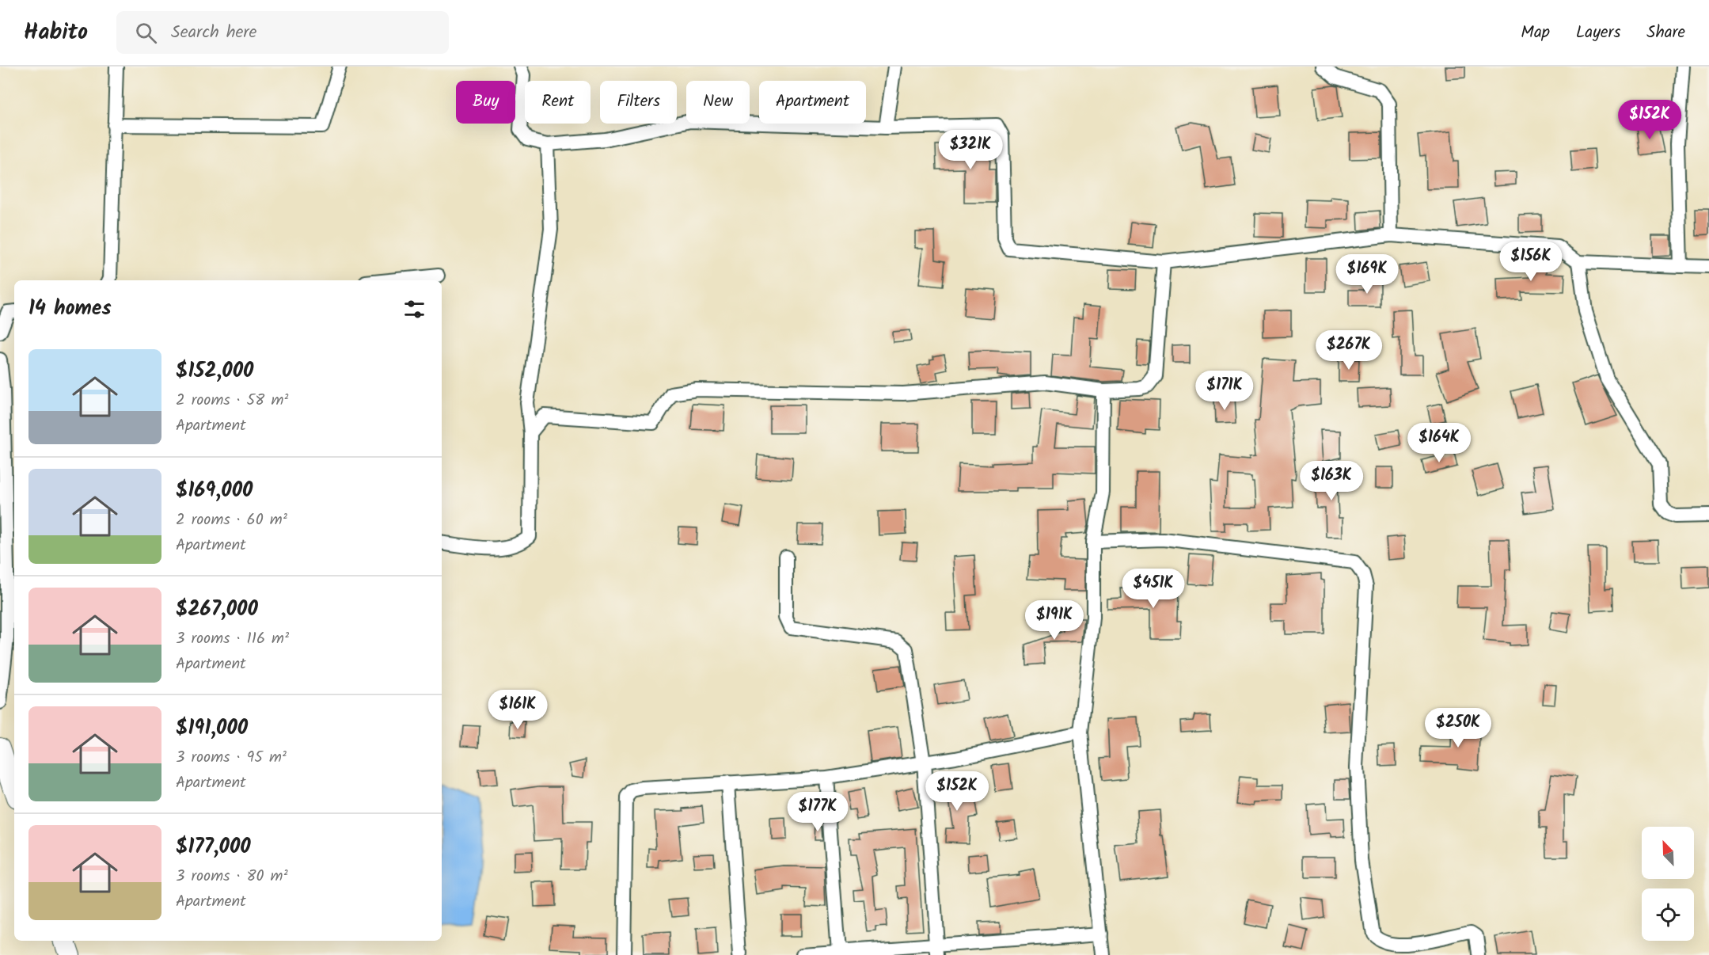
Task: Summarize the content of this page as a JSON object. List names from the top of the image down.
{
  "north": "top left",
  "page": {
    "header": "Habito",
    "search": "Search here",
    "nav": ["Map", "Layers", "Share"],
    "chip": [
      "Buy",
      "Rent",
      "Filters",
      "New",
      "Apartment"
    ],
    "price": [
      "$152K",
      "$321K",
      "$156K",
      "$169K",
      "$267K",
      "$171K",
      "$164K",
      "$163K",
      "$451K",
      "$191K",
      "$161K",
      "$250K",
      "$152K",
      "$177K"
    ],
    "heading": "14 homes",
    "list": [
      {
        "name": "$152,000",
        "note": "2 rooms · 58 m² · Apartment"
      },
      {
        "name": "$169,000",
        "note": "2 rooms · 60 m² · Apartment"
      },
      {
        "name": "$267,000",
        "note": "3 rooms · 116 m² · Apartment"
      },
      {
        "name": "$191,000",
        "note": "3 rooms · 95 m² · Apartment"
      },
      {
        "name": "$177,000",
        "note": "3 rooms · 80 m² · Apartment"
      }
    ]
  }
}
